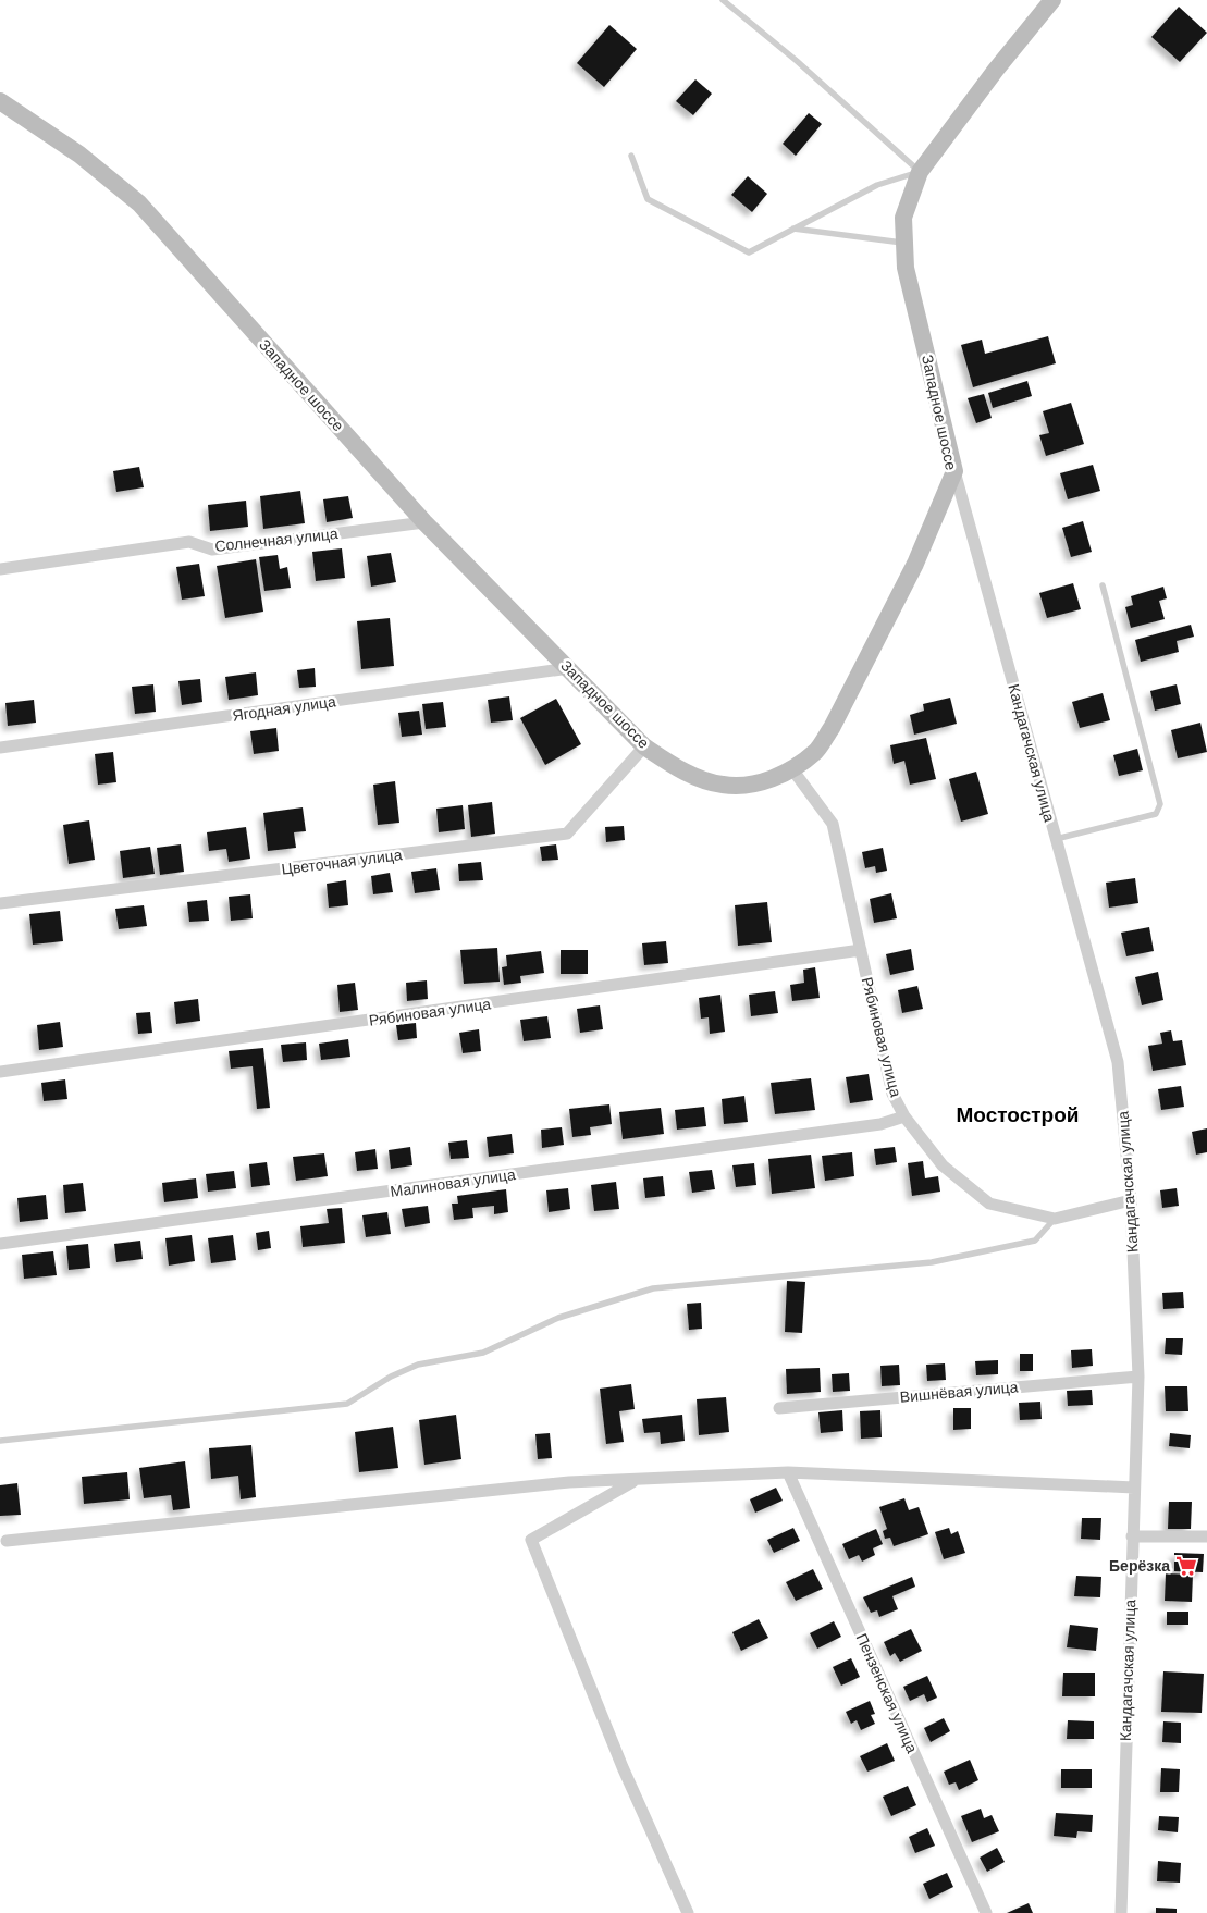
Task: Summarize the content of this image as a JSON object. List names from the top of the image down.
{
  "streets": {
    "main road": ["Западное шоссе"],
    "street": [
      "Солнечная улица",
      "Ягодная улица",
      "Кандагачская улица",
      "Цветочная улица",
      "Рябиновая улица",
      "Малиновая улица",
      "Вишнёвая улица",
      "Пензенская улица"
    ]
  },
  "crossings": [
    ["Западное шоссе", "Солнечная улица"],
    ["Западное шоссе", "Ягодная улица"],
    ["Западное шоссе", "Кандагачская улица"],
    ["Западное шоссе", "Цветочная улица"],
    ["Западное шоссе", "Рябиновая улица"],
    ["Кандагачская улица", "Рябиновая улица"],
    ["Кандагачская улица", "Вишнёвая улица"],
    ["Рябиновая улица", "Малиновая улица"]
  ],
  "districts": ["Мостострой"],
  "places": {
    "supermarket": ["Берёзка"]
  }
}
